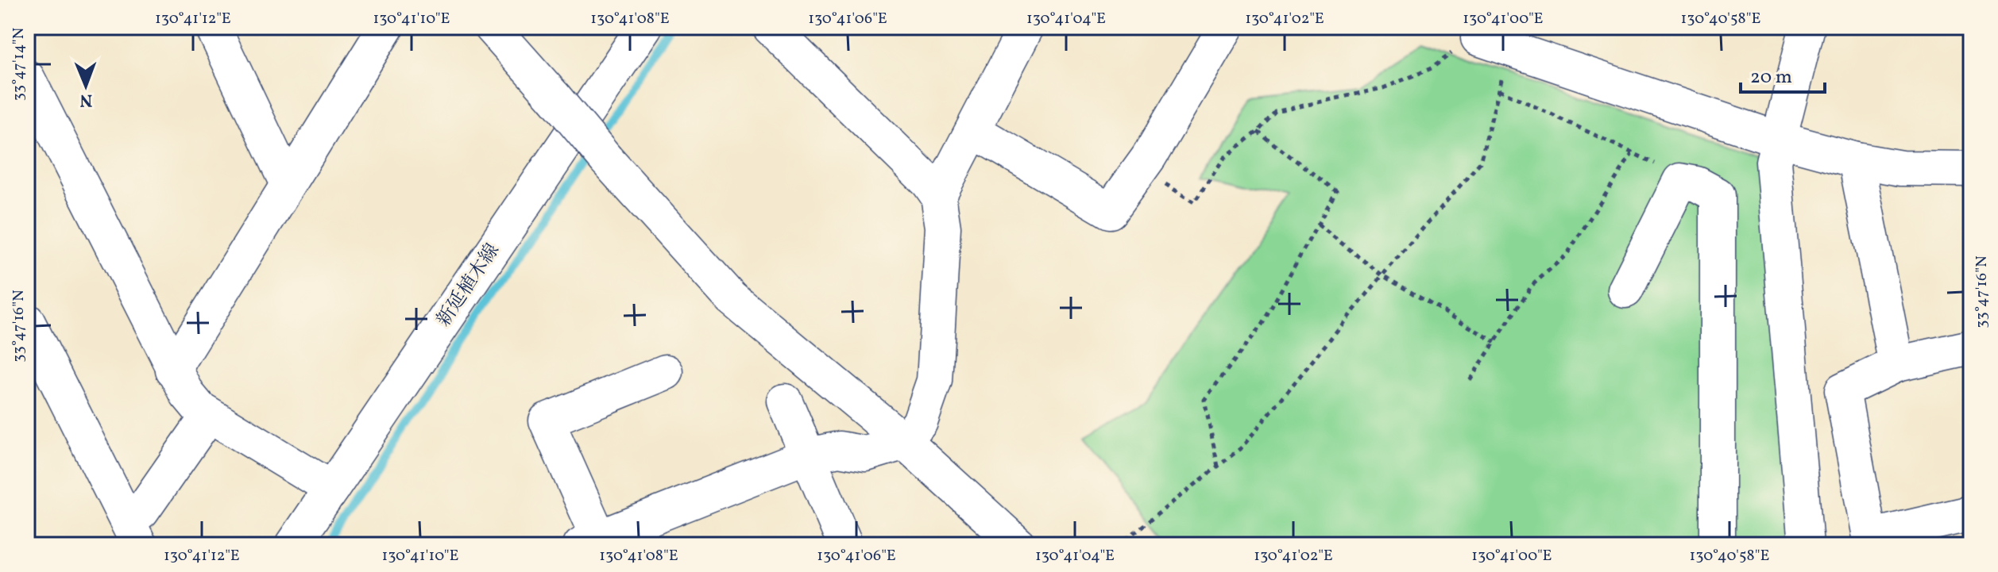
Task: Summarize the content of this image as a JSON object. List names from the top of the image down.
{
  "streets": {
    "street": ["新延植木線"]
  },
  "scale_bar": "20 m",
  "north": "bottom",
  "coordinates": [
    "130°41'12\"E",
    "130°41'10\"E",
    "130°41'08\"E",
    "130°41'06\"E",
    "130°41'04\"E",
    "130°41'02\"E",
    "130°41'00\"E",
    "130°40'58\"E",
    "33°47'14\"N",
    "33°47'16\"N"
  ]
}
